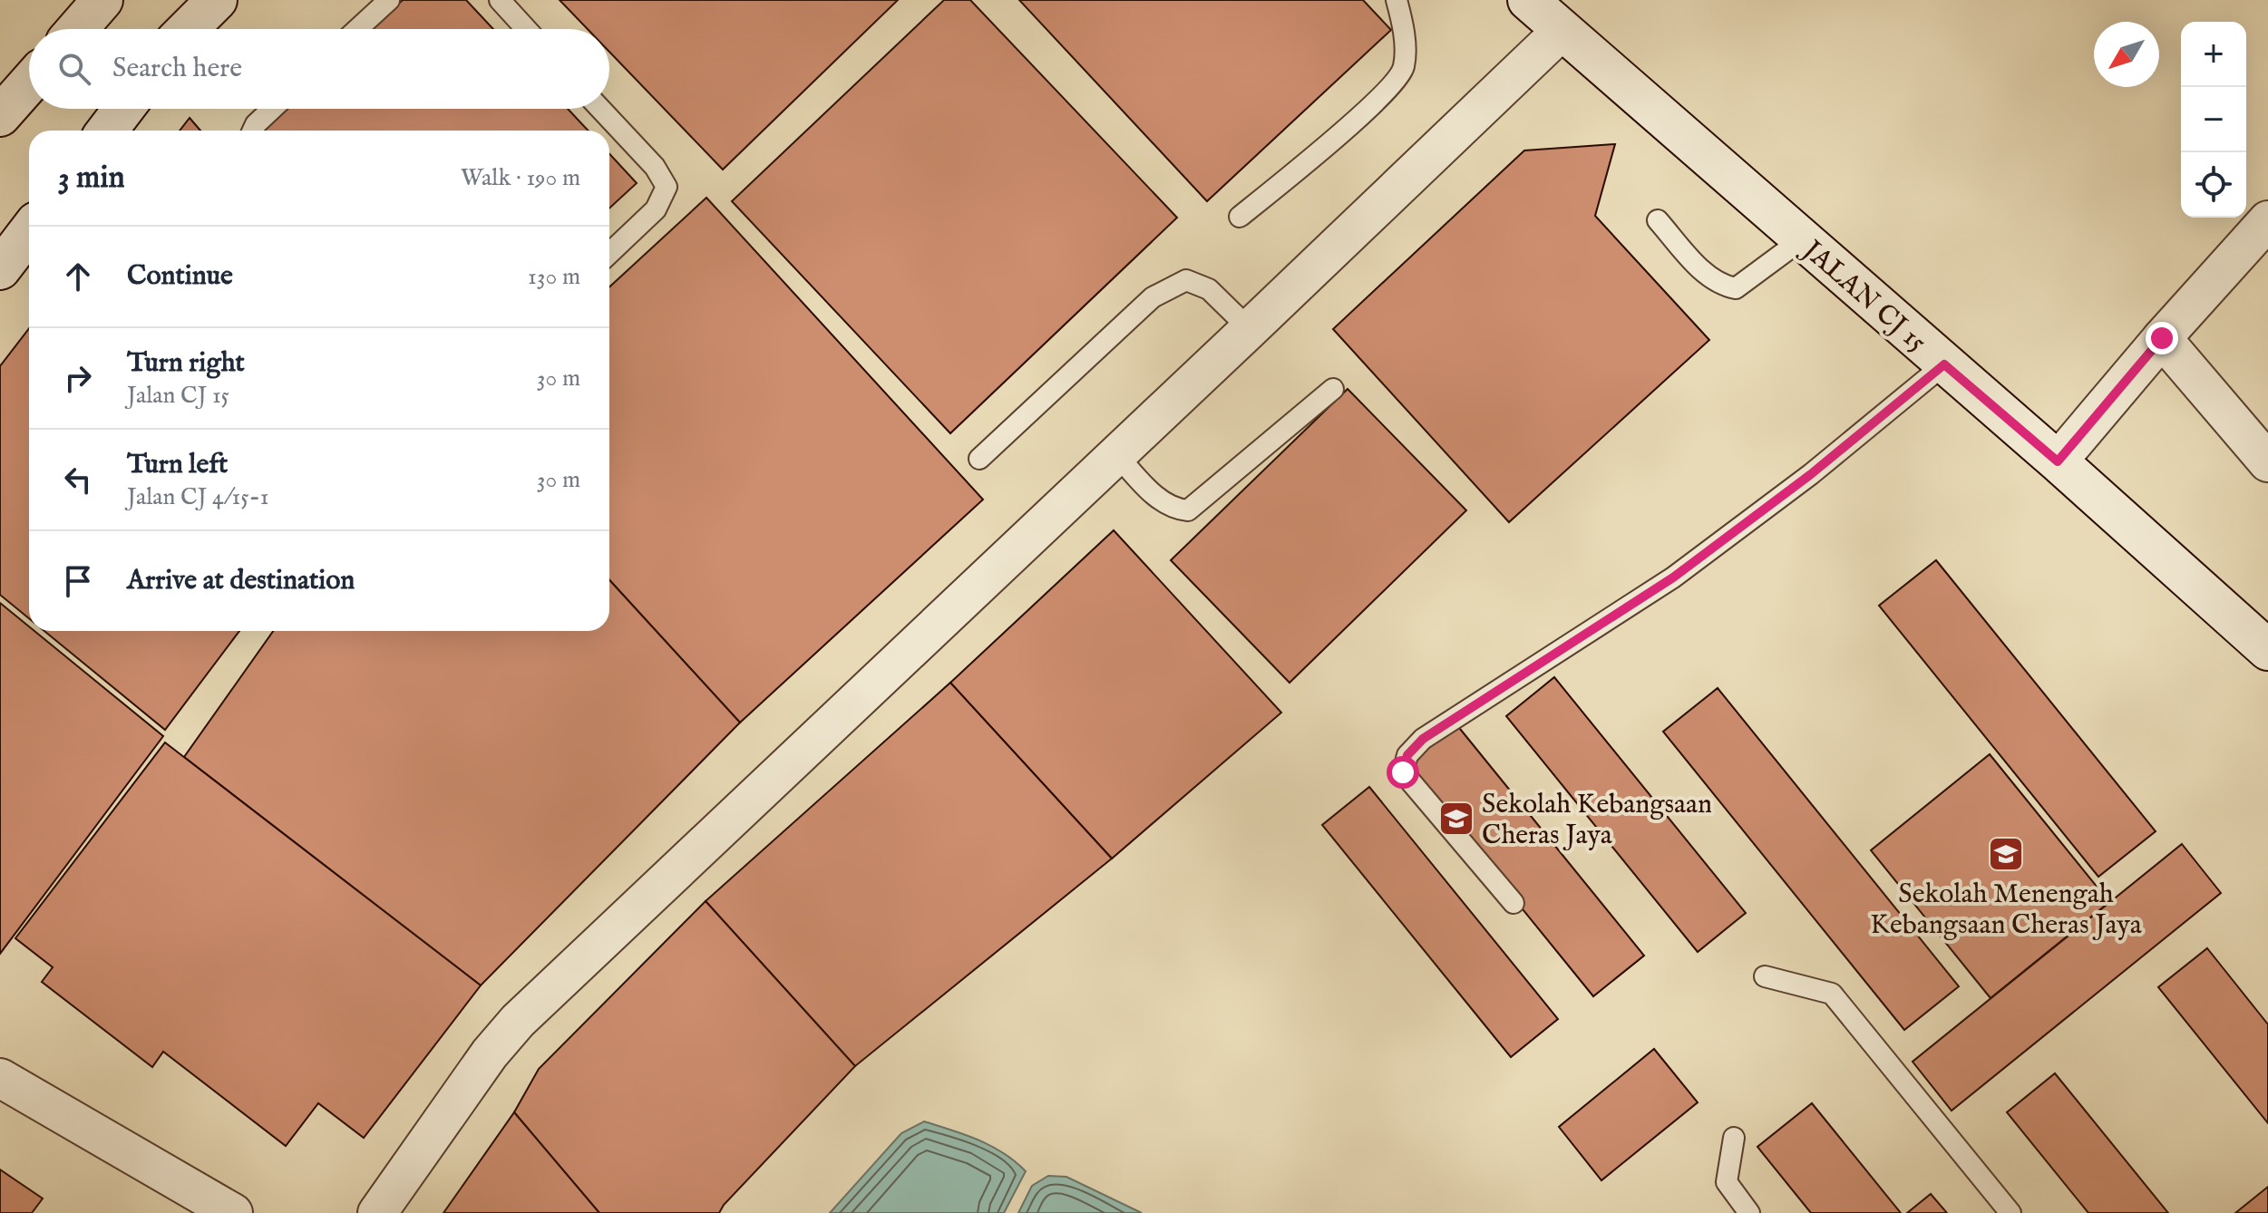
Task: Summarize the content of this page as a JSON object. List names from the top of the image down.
{
  "streets": {
    "street": ["JALAN CJ 15"]
  },
  "places": {
    "school or university": ["Sekolah Kebangsaan Cheras Jaya", "Sekolah Menengah Kebangsaan Cheras Jaya"]
  },
  "north": "bottom left",
  "page": {
    "map_buttons": ["+", "−"],
    "search": "Search here",
    "heading": ["3 min", "Walk · 190 m"],
    "list": [
      ["Continue", "130 m"],
      ["Turn right", "Jalan CJ 15", "30 m"],
      ["Turn left", "Jalan CJ 4/15-1", "30 m"],
      "Arrive at destination"
    ]
  }
}
